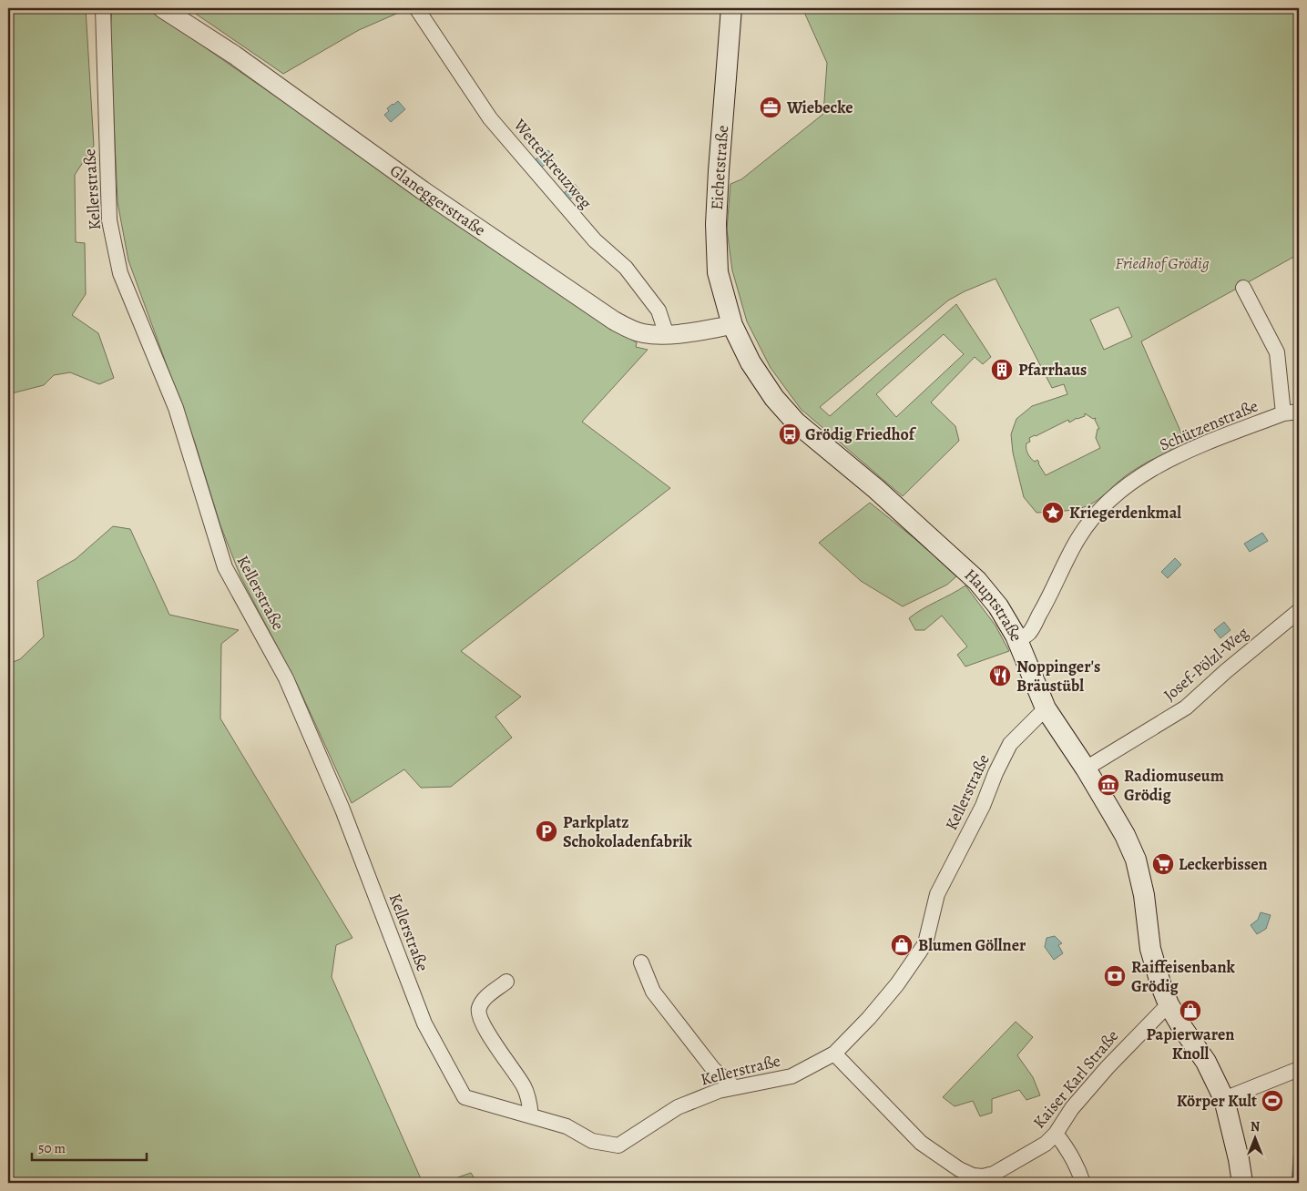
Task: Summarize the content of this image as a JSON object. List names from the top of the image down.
{
  "streets": {
    "main road": ["Eichetstraße", "Hauptstraße"],
    "street": [
      "Wetterkreuzweg",
      "Kellerstraße",
      "Glaneggerstraße",
      "Schützenstraße",
      "Josef-Pölzl-Weg",
      "Kaiser Karl Straße"
    ]
  },
  "crossings": [
    ["Wetterkreuzweg", "Glaneggerstraße"],
    ["Eichetstraße", "Glaneggerstraße"],
    ["Eichetstraße", "Hauptstraße"],
    ["Kellerstraße", "Hauptstraße"],
    ["Kellerstraße", "Kaiser Karl Straße"],
    ["Glaneggerstraße", "Hauptstraße"],
    ["Schützenstraße", "Hauptstraße"],
    ["Hauptstraße", "Josef-Pölzl-Weg"],
    ["Hauptstraße", "Kaiser Karl Straße"]
  ],
  "parks": ["Friedhof Grödig"],
  "places": {
    "office": ["Wiebecke"],
    "building": ["Pfarrhaus"],
    "bus stop": ["Grödig Friedhof"],
    "place": ["Kriegerdenkmal"],
    "restaurant": ["Noppinger's Bräustübl"],
    "museum": ["Radiomuseum Grödig"],
    "parking": ["Parkplatz Schokoladenfabrik"],
    "supermarket": ["Leckerbissen"],
    "shop": ["Blumen Göllner", "Papierwaren Knoll"],
    "bank": ["Raiffeisenbank Grödig"],
    "sports": ["Körper Kult"]
  },
  "scale_bar": "50 m",
  "north": "top"
}
